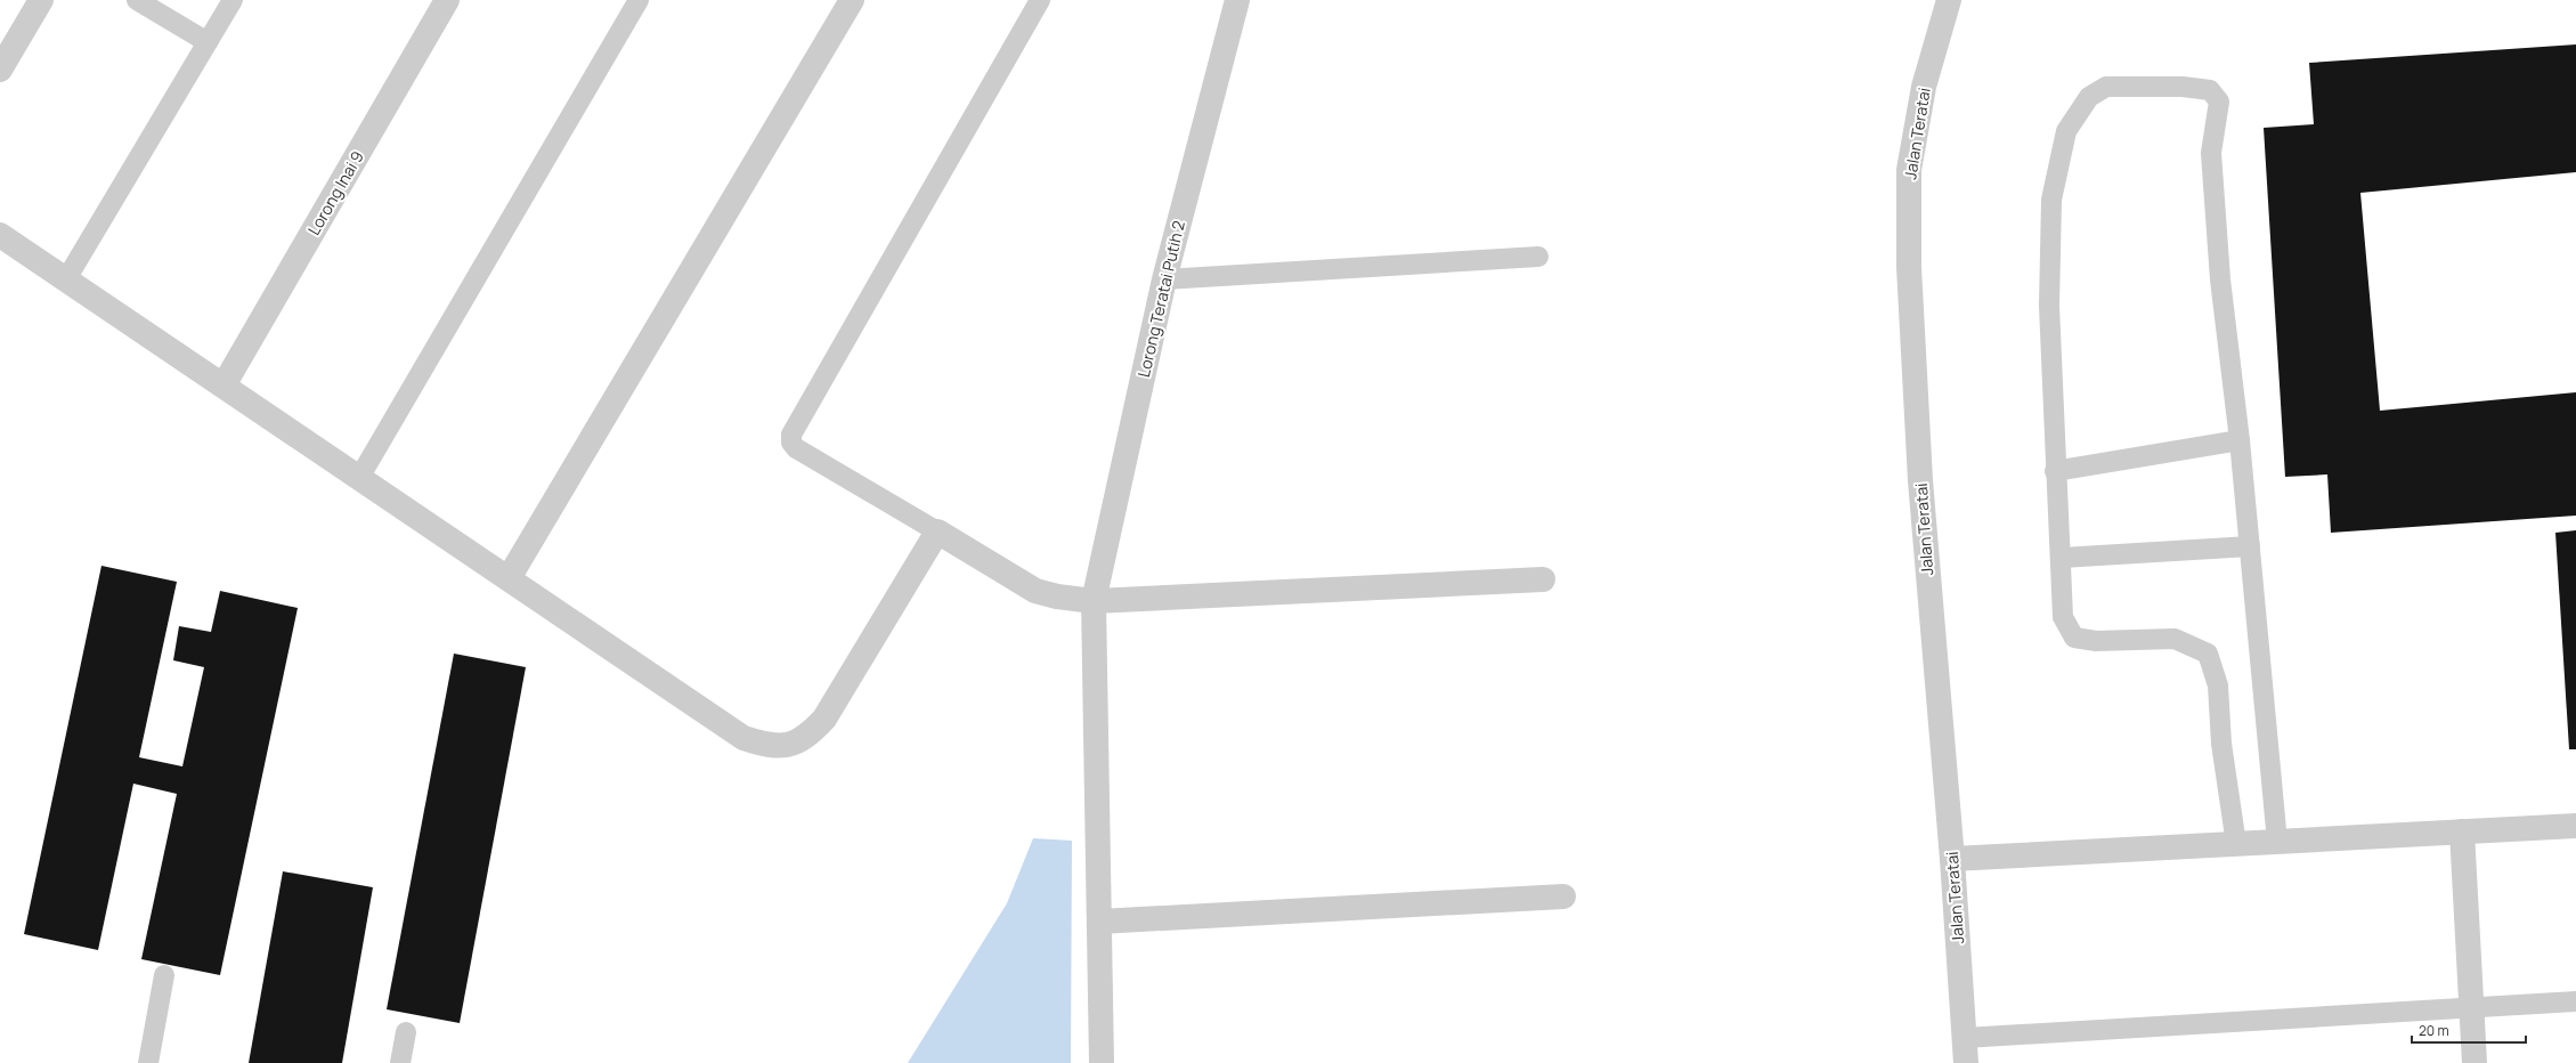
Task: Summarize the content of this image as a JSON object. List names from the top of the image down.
{
  "streets": {
    "street": ["Jalan Teratai", "Lorong Inai 9", "Lorong Teratai Putih 2"]
  },
  "scale_bar": "20 m"
}
